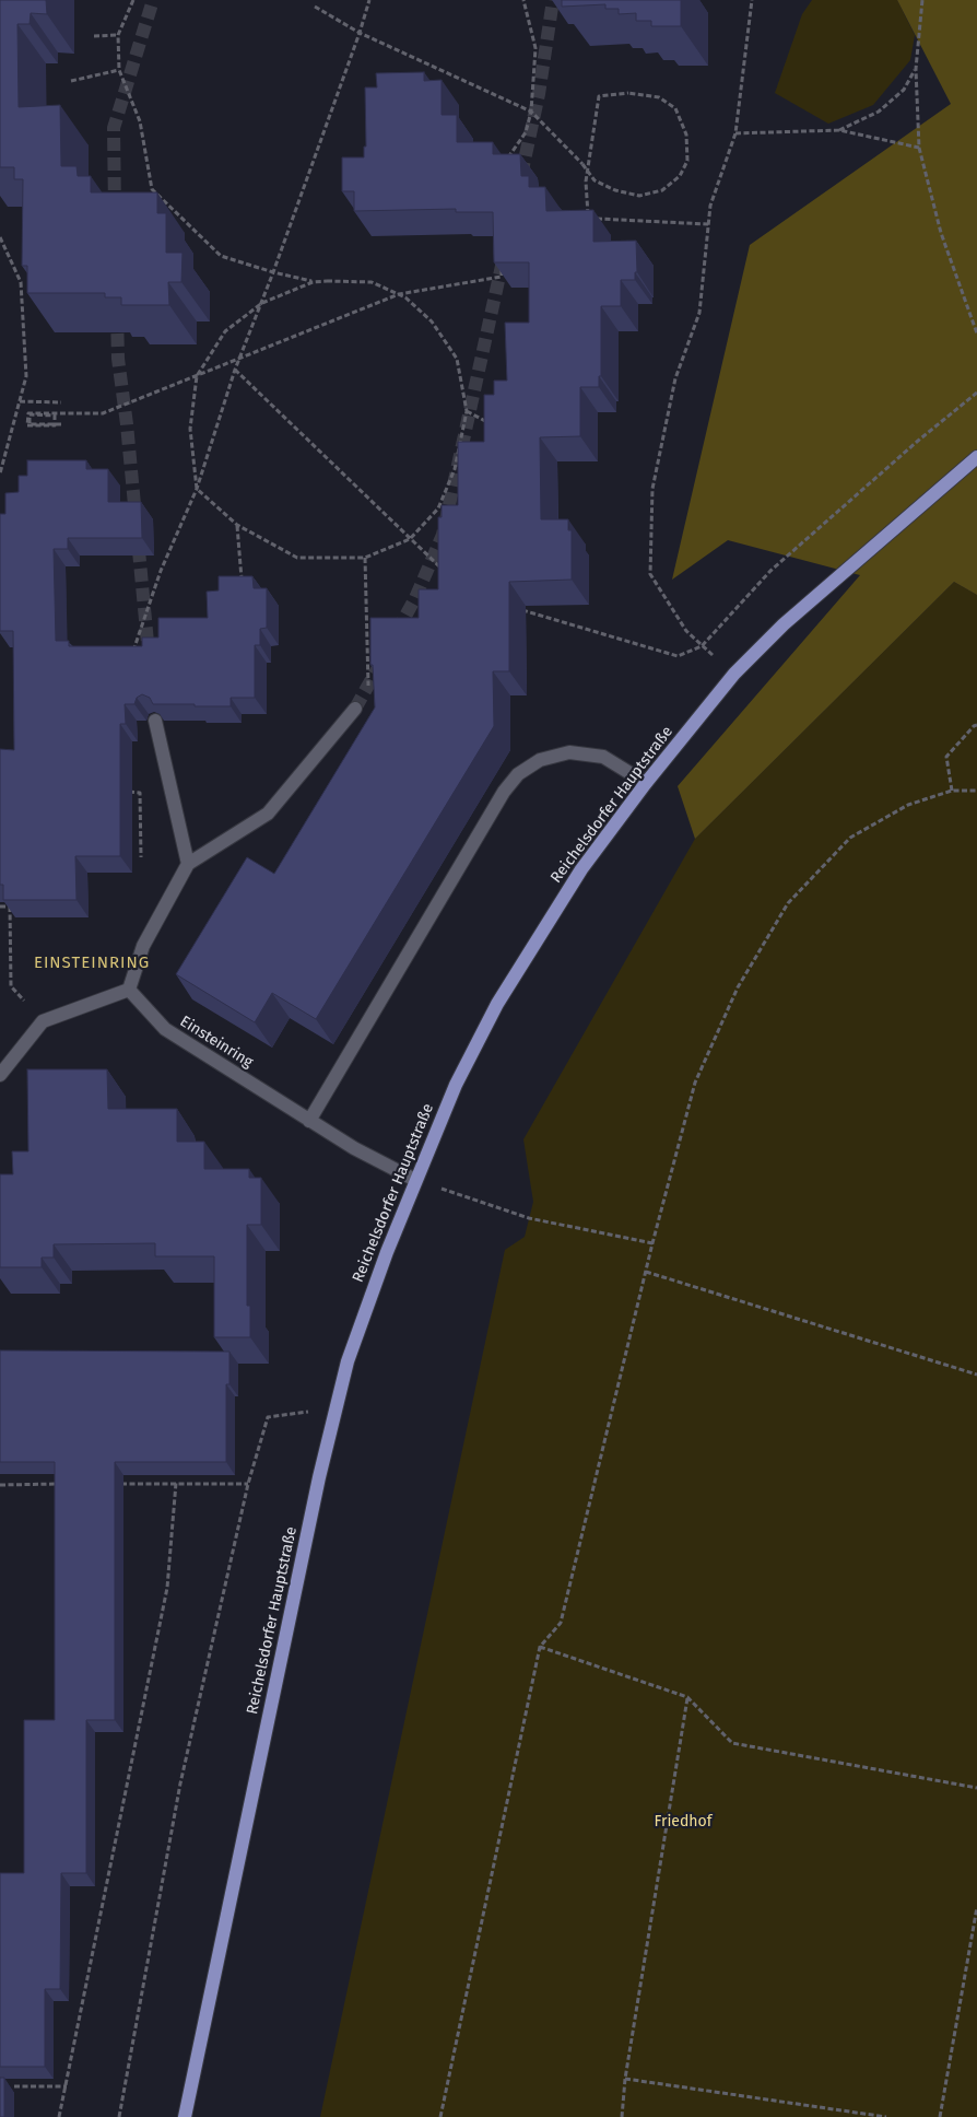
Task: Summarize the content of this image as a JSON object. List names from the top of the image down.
{
  "streets": {
    "main road": ["Reichelsdorfer Hauptstraße"],
    "street": ["Einsteinring"]
  },
  "crossings": [
    ["Reichelsdorfer Hauptstraße", "Einsteinring"]
  ],
  "districts": ["EINSTEINRING"],
  "parks": ["Friedhof"]
}
